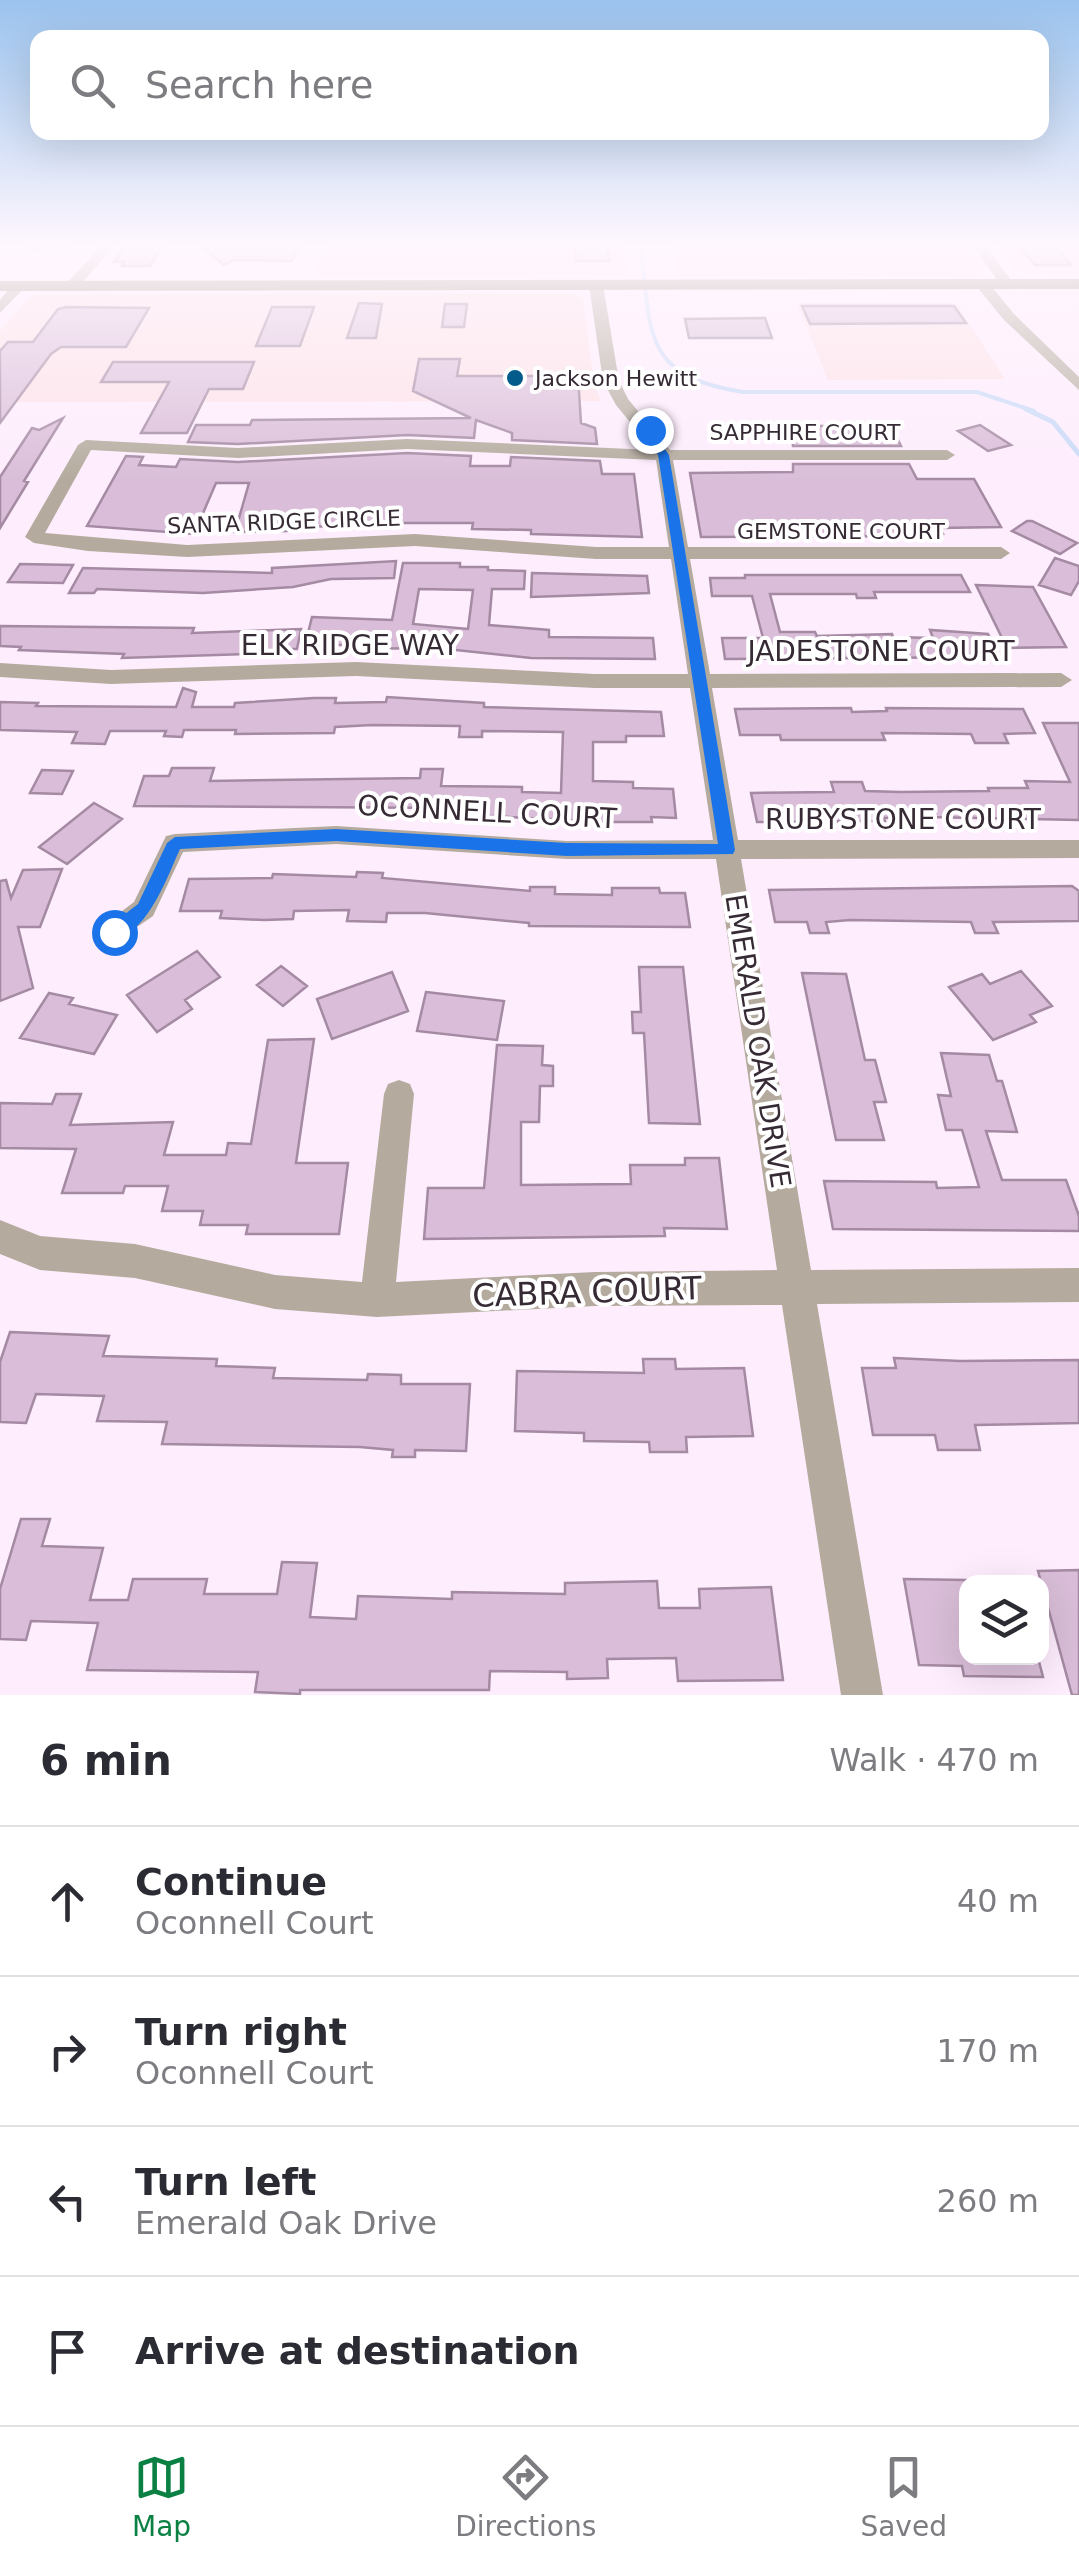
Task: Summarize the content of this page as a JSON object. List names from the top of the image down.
{
  "streets": {
    "street": [
      "SAPPHIRE COURT",
      "SANTA RIDGE CIRCLE",
      "GEMSTONE COURT",
      "ELK RIDGE WAY",
      "JADESTONE COURT",
      "OCONNELL COURT",
      "RUBYSTONE COURT",
      "EMERALD OAK DRIVE",
      "CABRA COURT"
    ]
  },
  "crossings": [
    ["SAPPHIRE COURT", "SANTA RIDGE CIRCLE"],
    ["SAPPHIRE COURT", "EMERALD OAK DRIVE"],
    ["SANTA RIDGE CIRCLE", "GEMSTONE COURT"],
    ["SANTA RIDGE CIRCLE", "EMERALD OAK DRIVE"],
    ["GEMSTONE COURT", "EMERALD OAK DRIVE"],
    ["ELK RIDGE WAY", "JADESTONE COURT"],
    ["ELK RIDGE WAY", "EMERALD OAK DRIVE"],
    ["JADESTONE COURT", "EMERALD OAK DRIVE"],
    ["OCONNELL COURT", "RUBYSTONE COURT"],
    ["OCONNELL COURT", "EMERALD OAK DRIVE"],
    ["RUBYSTONE COURT", "EMERALD OAK DRIVE"],
    ["EMERALD OAK DRIVE", "CABRA COURT"]
  ],
  "places": ["Jackson Hewitt"],
  "page": {
    "search": "Search here",
    "heading": ["6 min", "Walk · 470 m"],
    "list": [
      ["Continue", "Oconnell Court", "40 m"],
      ["Turn right", "Oconnell Court", "170 m"],
      ["Turn left", "Emerald Oak Drive", "260 m"],
      "Arrive at destination"
    ],
    "nav": ["Map", "Directions", "Saved"]
  }
}
